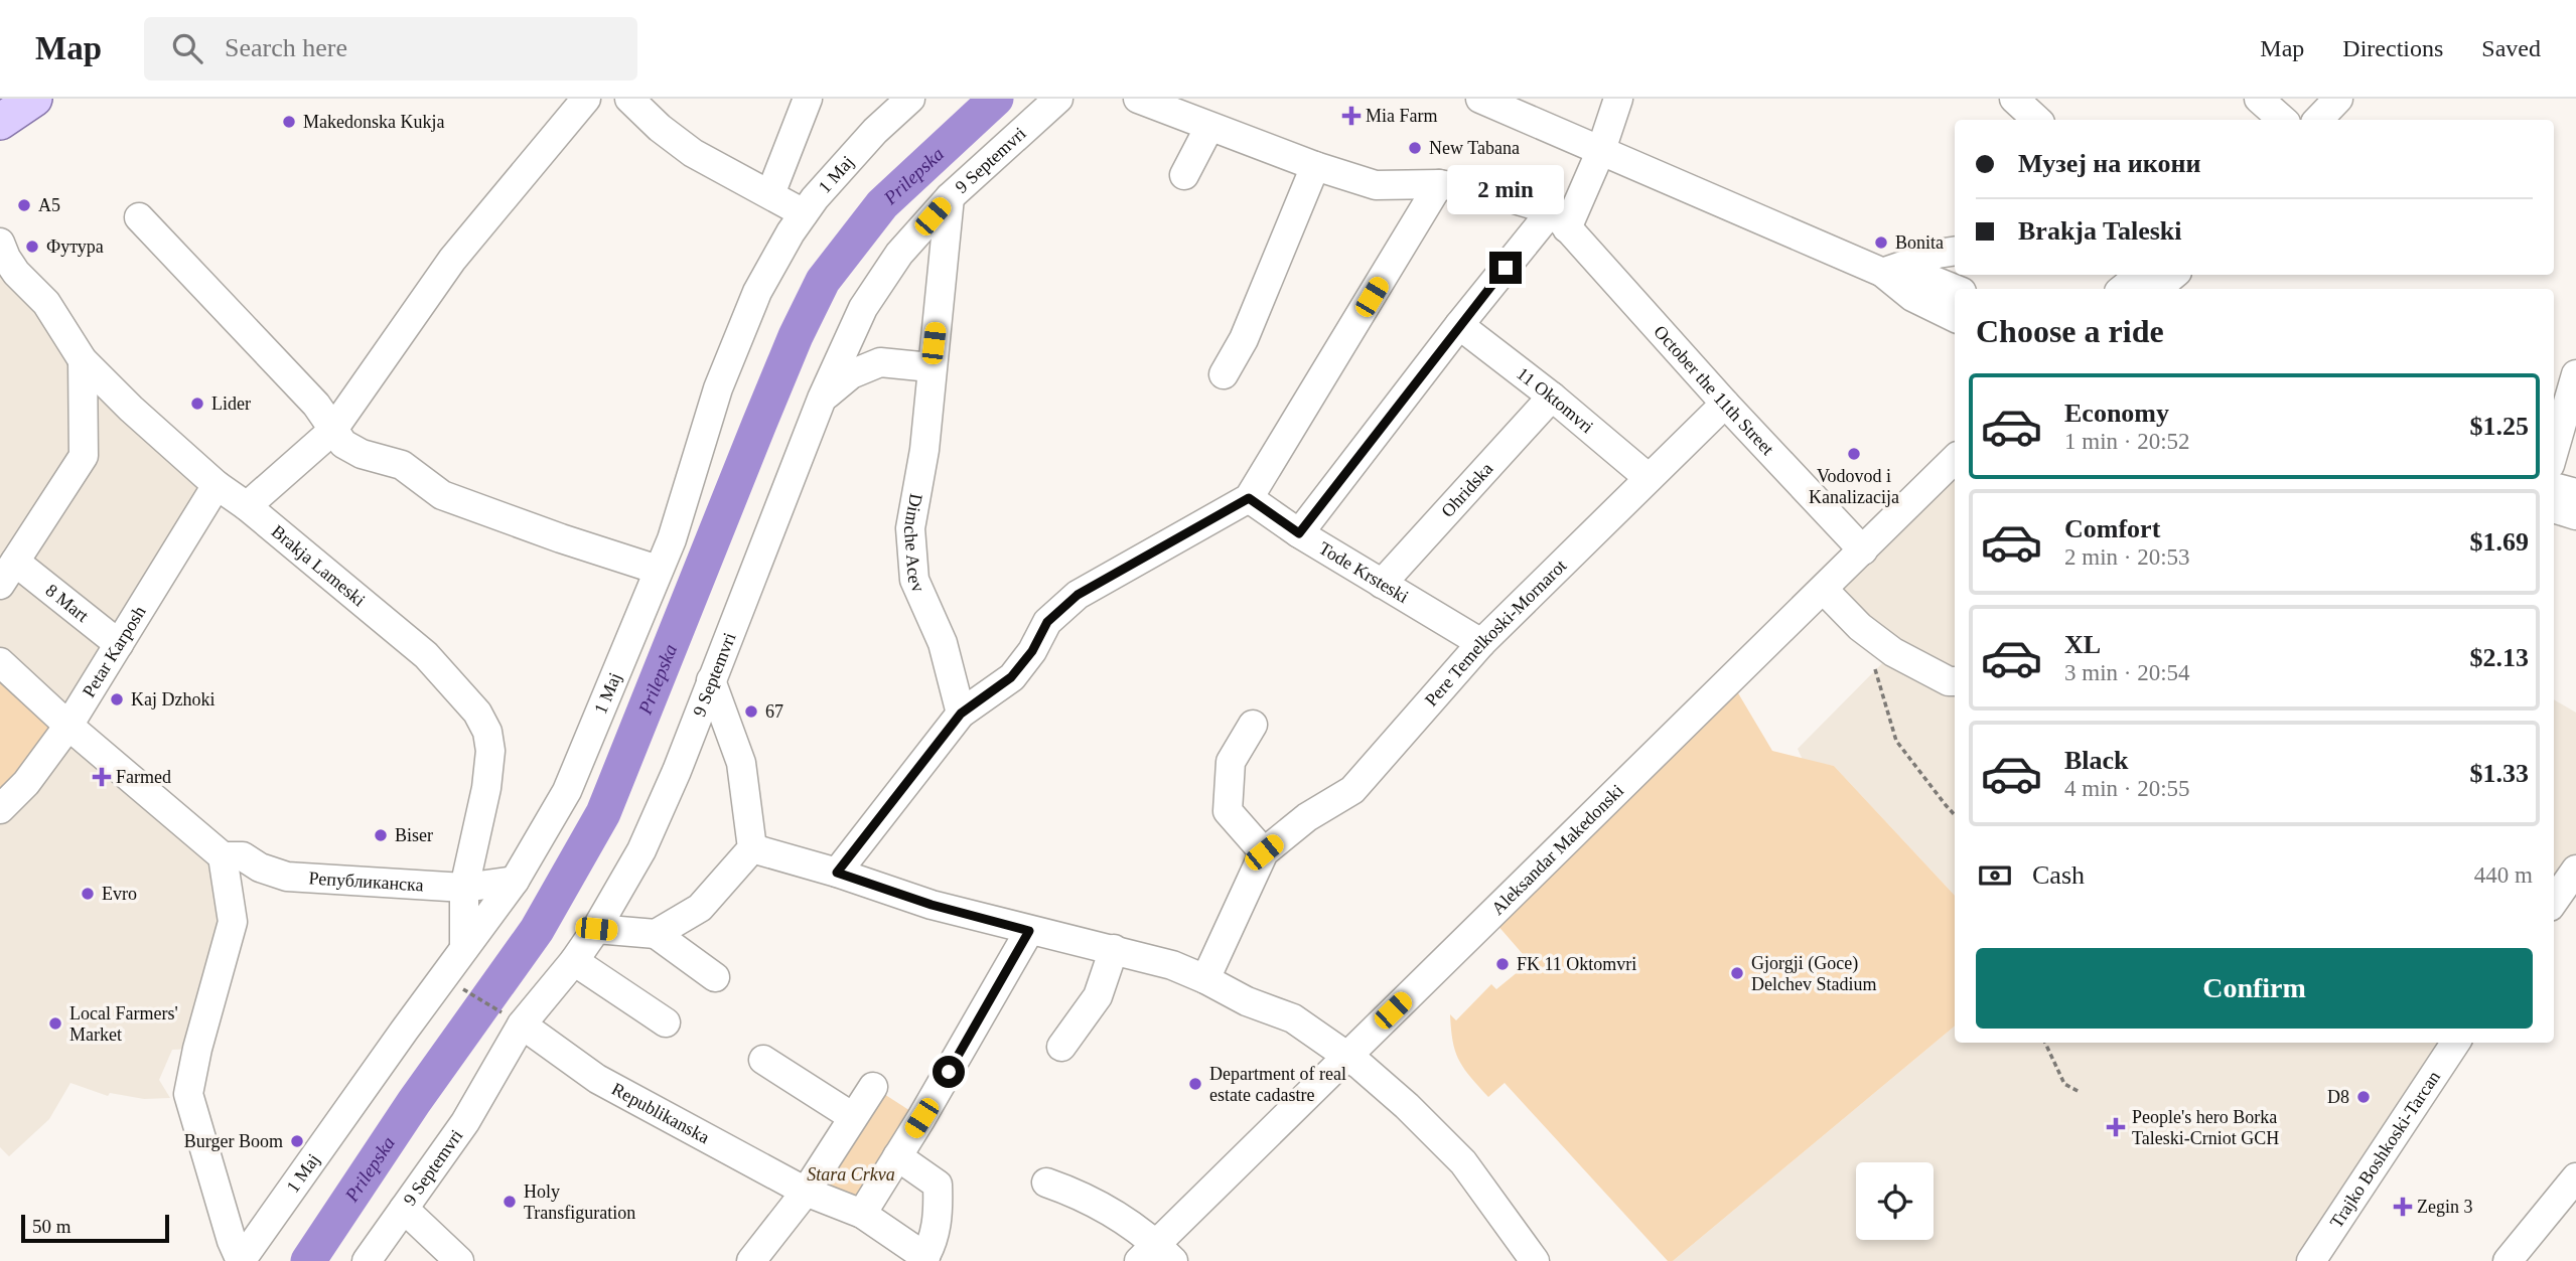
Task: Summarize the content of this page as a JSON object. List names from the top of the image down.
{
  "streets": {
    "street": [
      "9 Septemvri",
      "1 Maj",
      "October the 11th Street",
      "11 Oktomvri",
      "Ohridska",
      "Dimche Acev",
      "Brakja Lameski",
      "Tode Krsteski",
      "8 Mart",
      "Pere Temelkoski-Mornarot",
      "Petar Karposh",
      "Aleksandar Makedonski",
      "Републиканска",
      "Republikanska",
      "Trajko Boshkoski-Tarcan"
    ]
  },
  "crossings": [
    ["9 Septemvri", "Dimche Acev"],
    ["9 Septemvri", "Republikanska"],
    ["1 Maj", "Brakja Lameski"],
    ["1 Maj", "Републиканска"],
    ["October the 11th Street", "Pere Temelkoski-Mornarot"],
    ["October the 11th Street", "Aleksandar Makedonski"],
    ["11 Oktomvri", "Ohridska"],
    ["11 Oktomvri", "Pere Temelkoski-Mornarot"],
    ["Ohridska", "Tode Krsteski"],
    ["Brakja Lameski", "Petar Karposh"],
    ["Brakja Lameski", "Републиканска"],
    ["Tode Krsteski", "Pere Temelkoski-Mornarot"],
    ["8 Mart", "Petar Karposh"]
  ],
  "water": ["Prilepska"],
  "parks": ["Stara Crkva"],
  "places": {
    "health": [
      "Mia Farm",
      "Farmed",
      "People's hero Borka Taleski-Crniot GCH",
      "Zegin 3"
    ],
    "other": [
      "Makedonska Kukja",
      "New Tabana",
      "A5",
      "Bonita",
      "Футура",
      "Lider",
      "Vodovod i Kanalizacija",
      "Kaj Dzhoki",
      "67",
      "Biser",
      "Evro",
      "FK 11 Oktomvri",
      "Gjorgji (Goce) Delchev Stadium",
      "Local Farmers' Market",
      "Department of real estate cadastre",
      "D8",
      "Burger Boom",
      "Holy Transfiguration"
    ]
  },
  "scale_bar": "50 m",
  "page": {
    "header": "Map",
    "search": "Search here",
    "nav": ["Map", "Directions", "Saved"],
    "banner": ["Музеј на икони", "Brakja Taleski"],
    "bubble": "2 min",
    "heading": "Choose a ride",
    "list": [
      {
        "name": "Economy",
        "note": "1 min · 20:52",
        "value": "$1.25"
      },
      {
        "name": "Comfort",
        "note": "2 min · 20:53",
        "value": "$1.69"
      },
      {
        "name": "XL",
        "note": "3 min · 20:54",
        "value": "$2.13"
      },
      {
        "name": "Black",
        "note": "4 min · 20:55",
        "value": "$1.33"
      }
    ],
    "pay": ["Cash", "440 m"],
    "buttons": "Confirm",
    "scale": "50 m"
  }
}
